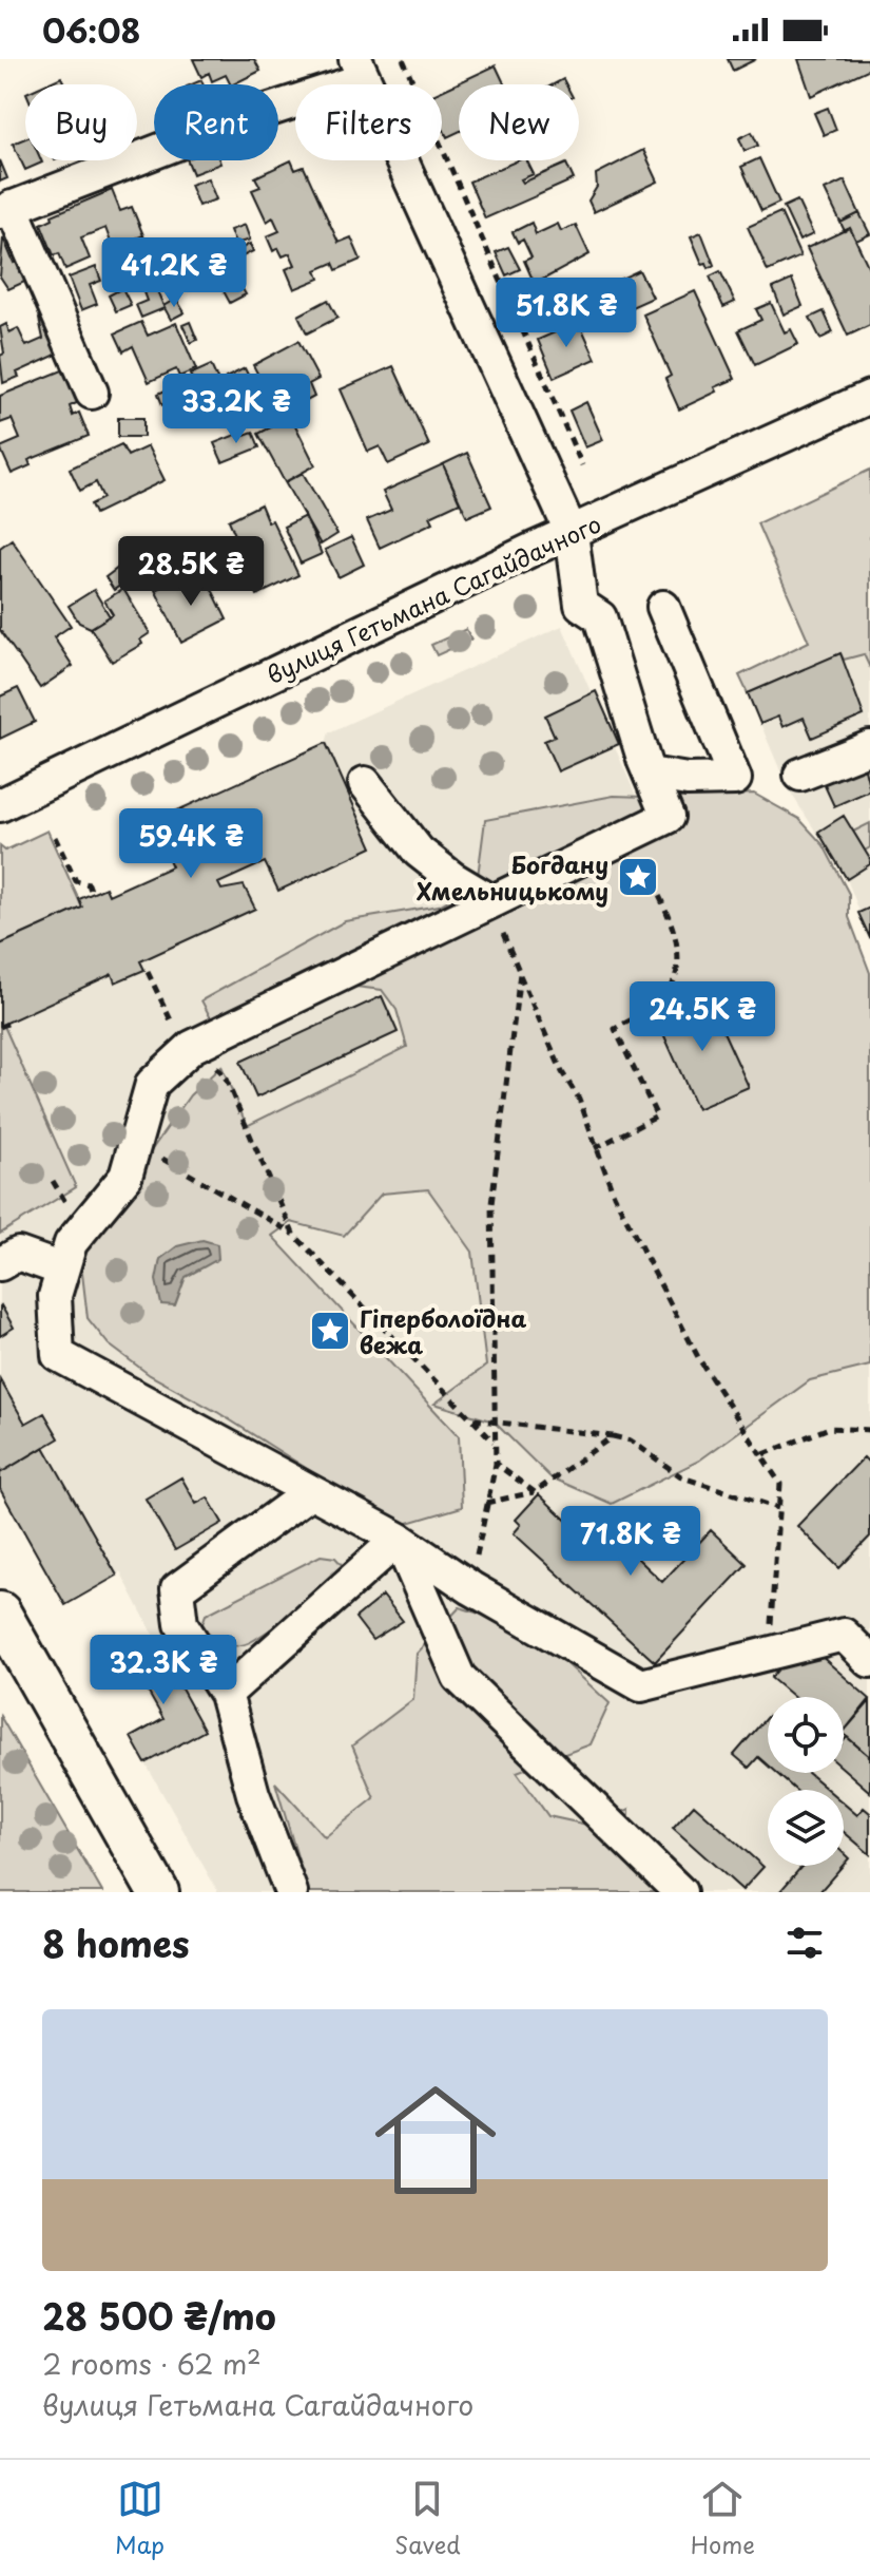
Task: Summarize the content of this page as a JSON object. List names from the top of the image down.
{
  "streets": {
    "street": ["вулиця Гетьмана Сагайдачного"]
  },
  "places": {
    "place": ["Богдану Хмельницькому", "Гіперболоїдна вежа"]
  },
  "page": {
    "status": "06:08",
    "chip": [
      "Buy",
      "Rent",
      "Filters",
      "New"
    ],
    "price": [
      "41.2K ₴",
      "51.8K ₴",
      "33.2K ₴",
      "28.5K ₴",
      "59.4K ₴",
      "24.5K ₴",
      "71.8K ₴",
      "32.3K ₴"
    ],
    "heading": "8 homes",
    "list": [
      {
        "name": "28 500 ₴/mo",
        "note": "2 rooms · 62 m² · вулиця Гетьмана Сагайдачного"
      }
    ],
    "tabs": ["Map", "Saved", "Home"]
  }
}
